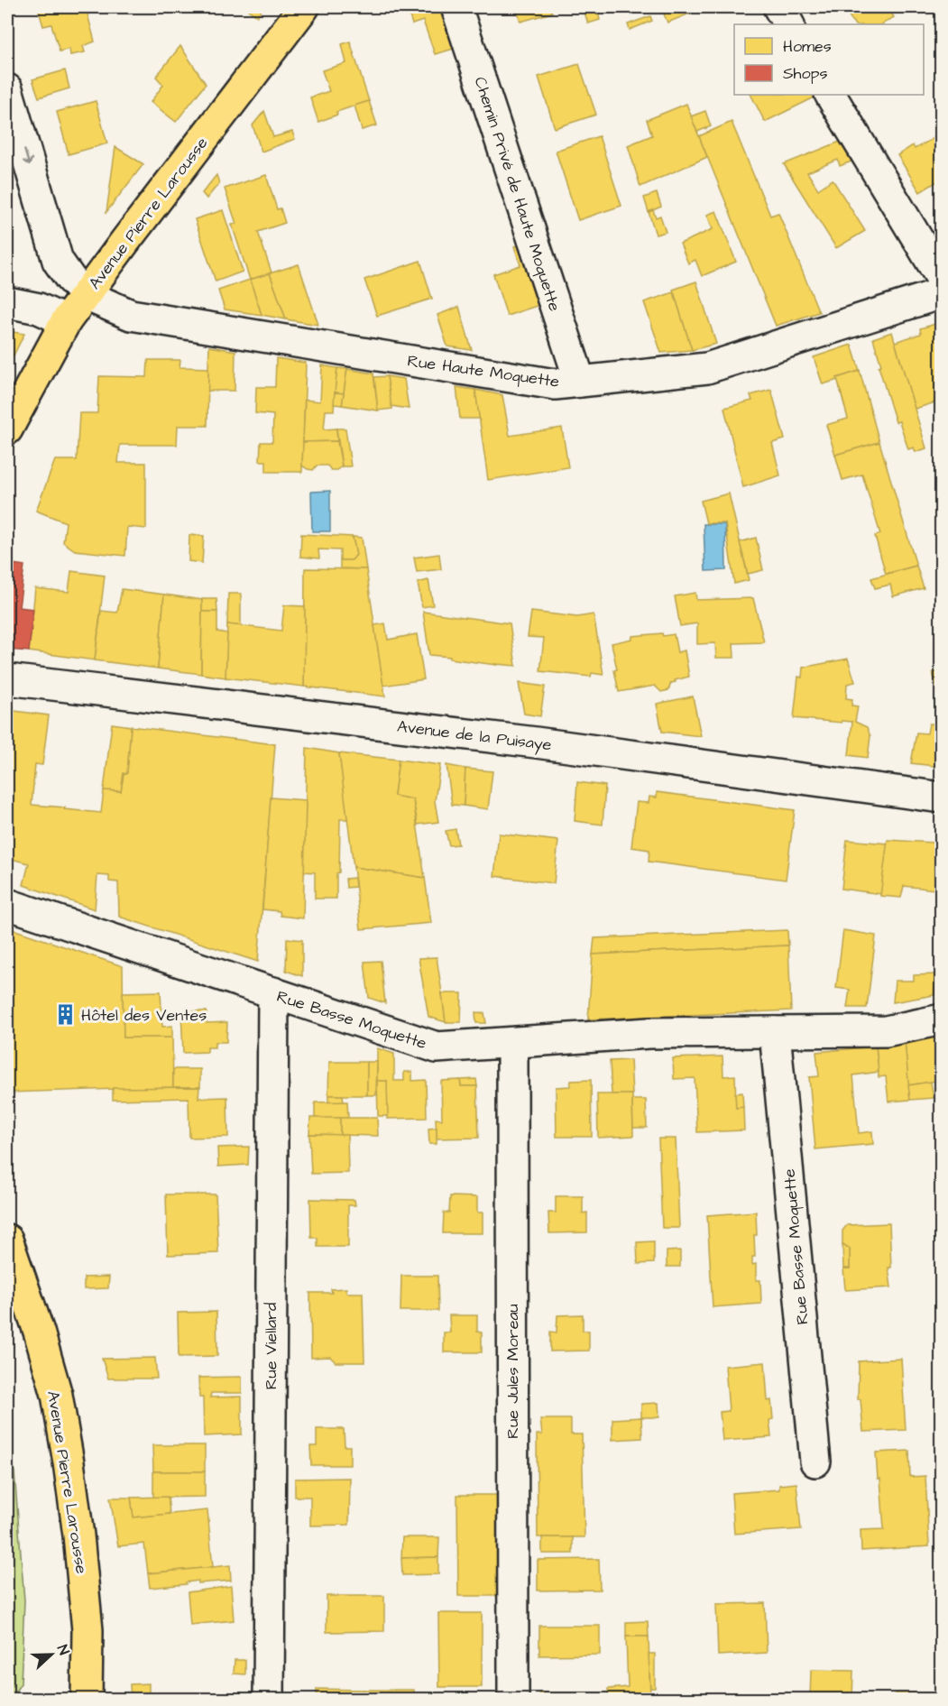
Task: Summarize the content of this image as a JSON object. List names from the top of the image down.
{
  "streets": {
    "main road": ["Avenue Pierre Larousse"],
    "street": [
      "Chemin Privé de Haute Moquette",
      "Rue Haute Moquette",
      "Avenue de la Puisaye",
      "Rue Basse Moquette",
      "Rue Viellard",
      "Rue Jules Moreau"
    ]
  },
  "crossings": [
    ["Chemin Privé de Haute Moquette", "Rue Haute Moquette"],
    ["Avenue Pierre Larousse", "Rue Haute Moquette"],
    ["Rue Basse Moquette", "Rue Viellard"],
    ["Rue Basse Moquette", "Rue Jules Moreau"]
  ],
  "places": {
    "building": ["Hôtel des Ventes"]
  },
  "legend": ["Homes", "Shops"],
  "north": "right"
}
